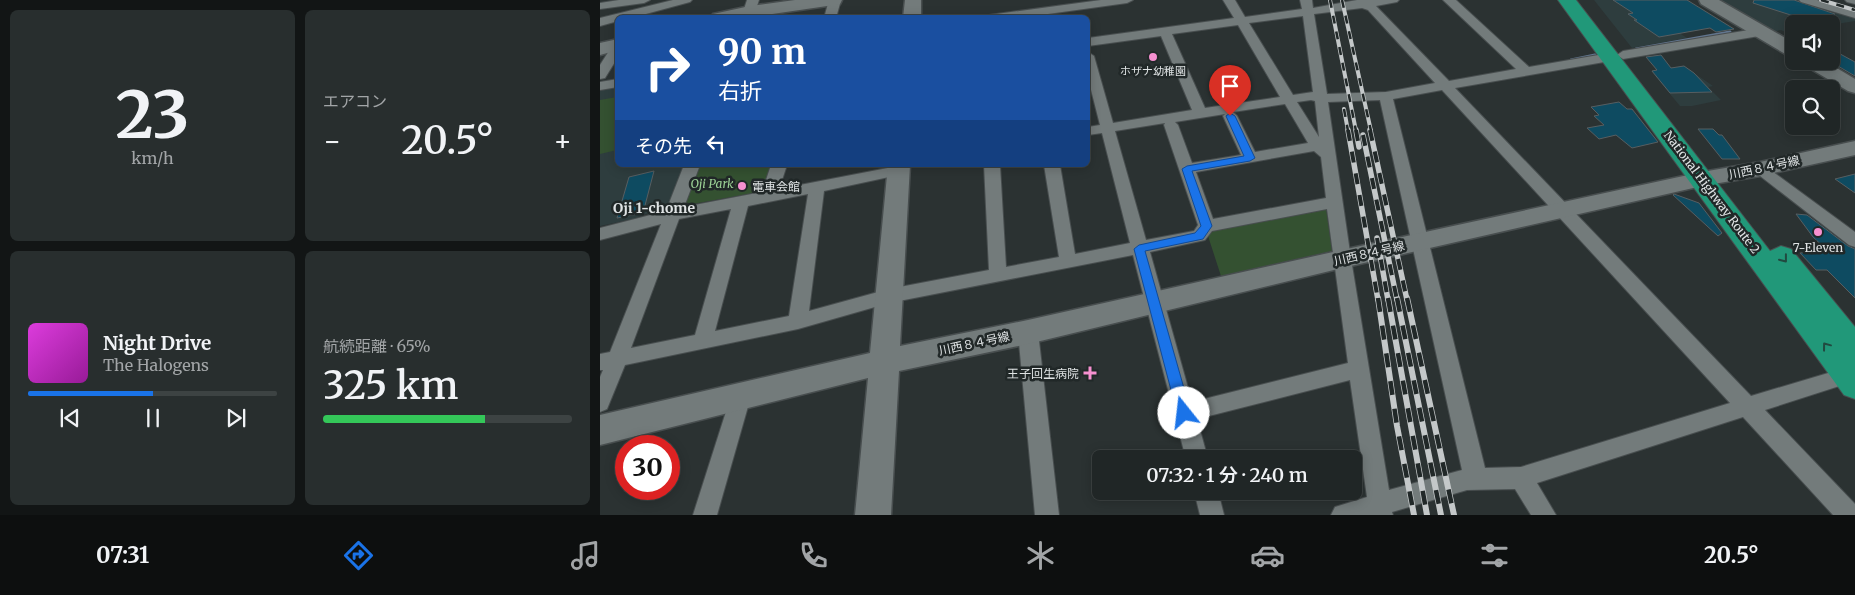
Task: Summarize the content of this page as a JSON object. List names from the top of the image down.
{
  "streets": {
    "highway": ["National Highway Route 2"],
    "street": ["川西８４号線"]
  },
  "crossings": [
    ["川西８４号線", "National Highway Route 2"]
  ],
  "districts": ["Oji 1-chome"],
  "parks": ["Oji Park"],
  "places": {
    "other": ["ホザナ幼稚園", "電車会館", "7-Eleven"],
    "health": ["王子回生病院"]
  },
  "page": {
    "tile": [
      ["23", "km/h"],
      "エアコン",
      ["航続距離 · 65%", "325 km"]
    ],
    "turn": ["90 m", "右折"],
    "heat": ["−", "20.5°", "+"],
    "then": "その先",
    "song": ["Night Drive", "The Halogens"],
    "limit": "30",
    "trip": "07:32 · 1 分 · 240 m",
    "tabs": ["07:31", "20.5°"]
  }
}
